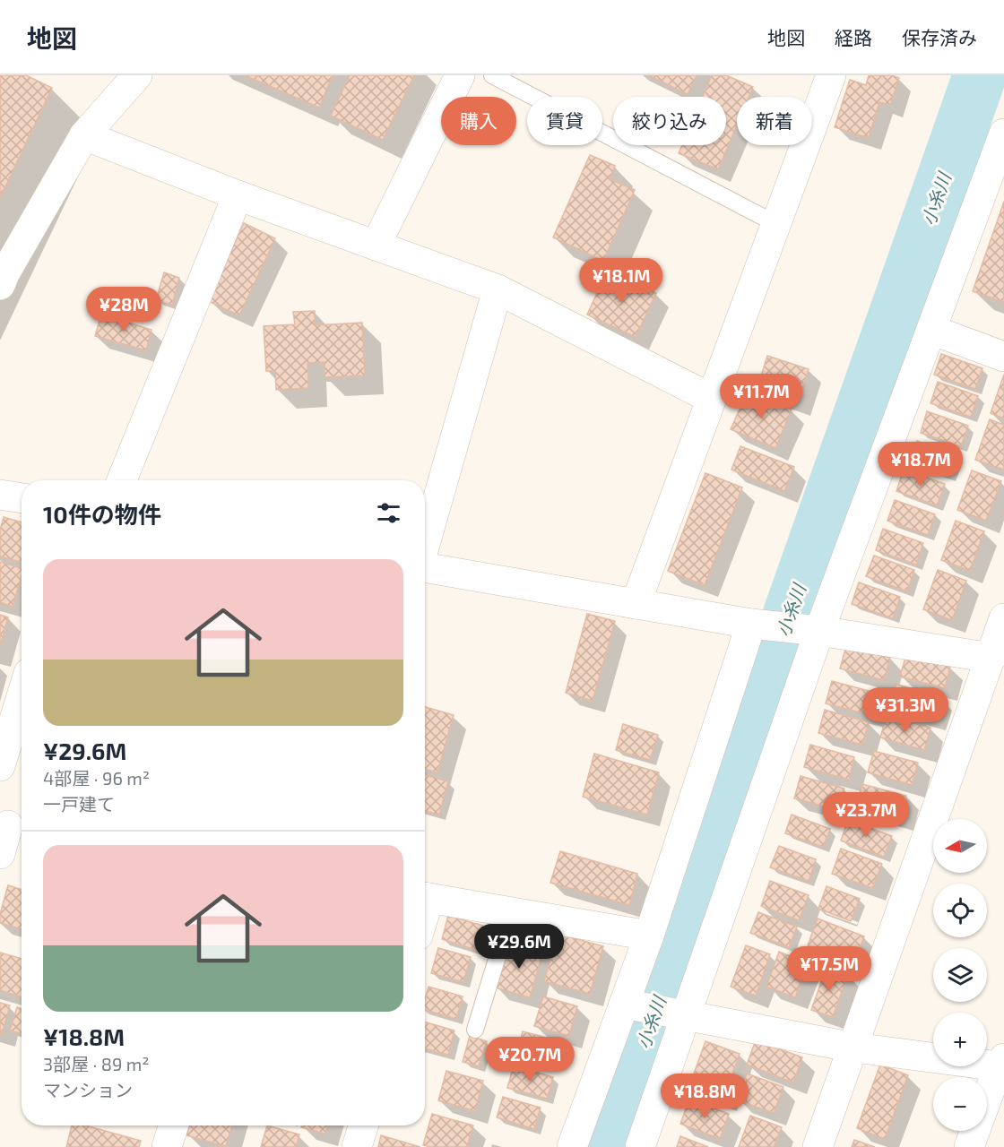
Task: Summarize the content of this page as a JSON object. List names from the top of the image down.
{
  "water": ["小糸川"],
  "north": "left",
  "page": {
    "header": "地図",
    "nav": ["地図", "経路", "保存済み"],
    "chip": [
      "購入",
      "賃貸",
      "絞り込み",
      "新着"
    ],
    "price": [
      "¥18.1M",
      "¥28M",
      "¥11.7M",
      "¥18.7M",
      "¥31.3M",
      "¥23.7M",
      "¥29.6M",
      "¥17.5M",
      "¥20.7M",
      "¥18.8M"
    ],
    "heading": "10件の物件",
    "list": [
      {
        "name": "¥29.6M",
        "note": "4部屋 · 96 m² · 一戸建て"
      },
      {
        "name": "¥18.8M",
        "note": "3部屋 · 89 m² · マンション"
      }
    ],
    "map_buttons": ["+", "−"]
  }
}
